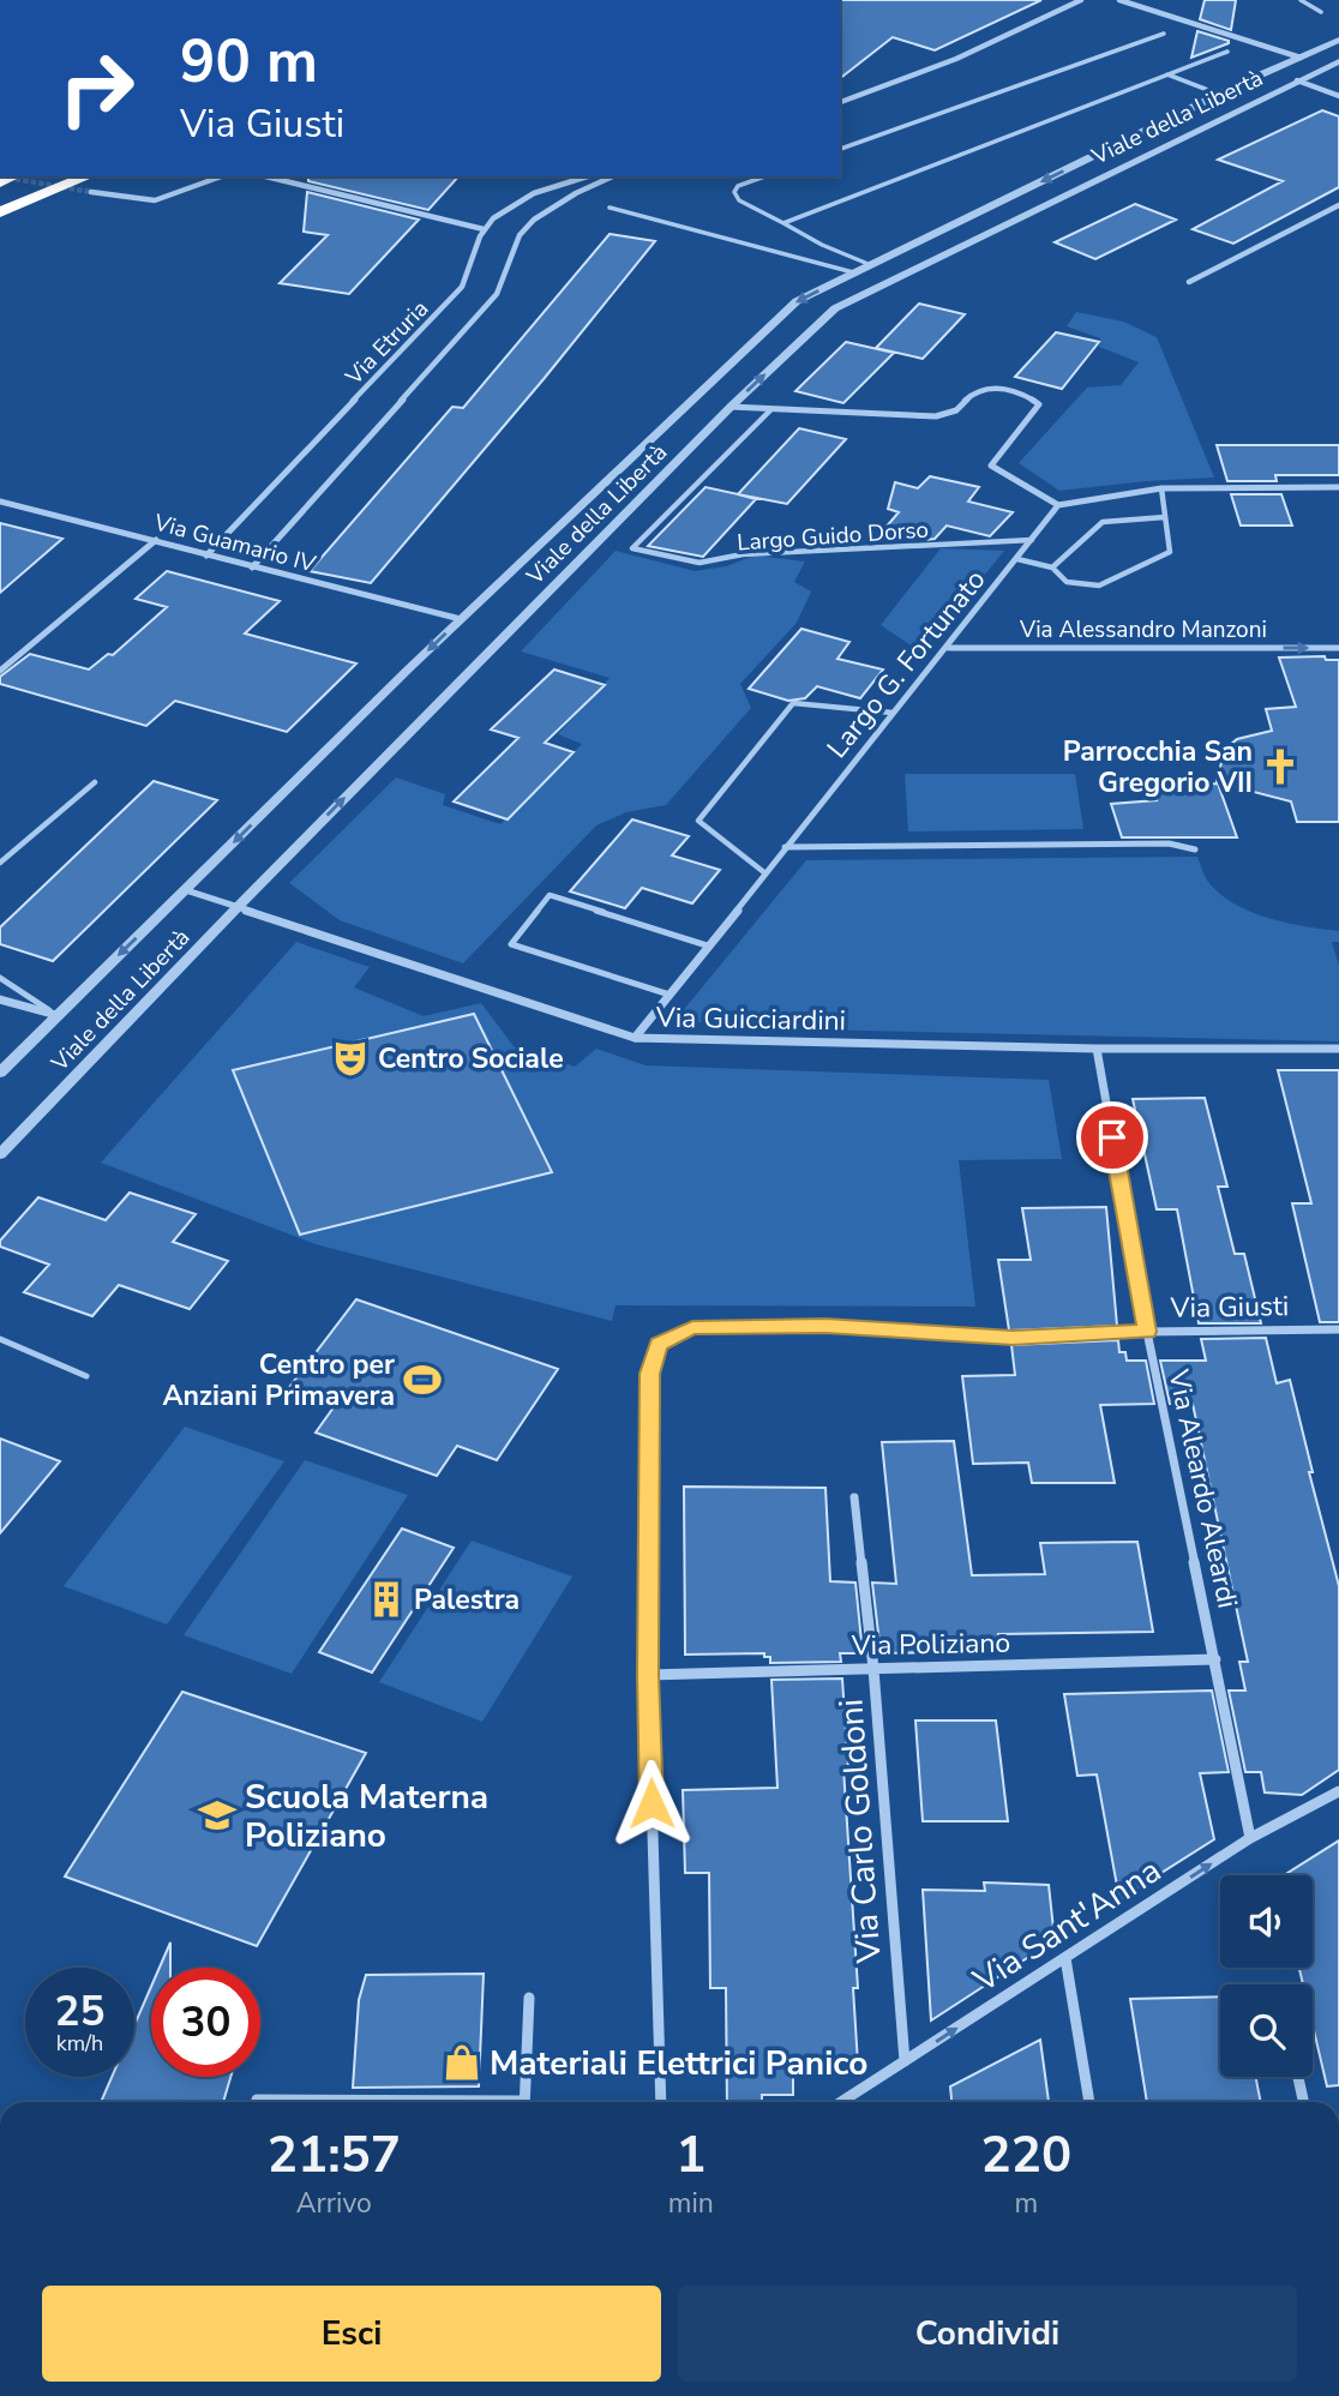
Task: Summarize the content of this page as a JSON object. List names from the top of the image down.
{
  "streets": {
    "street": [
      "Viale della Libertà",
      "Via Etruria",
      "Via Guamario IV",
      "Via Alessandro Manzoni",
      "Largo G. Fortunato",
      "Via Guicciardini",
      "Via Giusti",
      "Via Aleardo Aleardi",
      "Via Poliziano",
      "Via Carlo Goldoni",
      "Via Sant'Anna"
    ],
    "lane": ["Largo Guido Dorso"]
  },
  "crossings": [
    ["Viale della Libertà", "Via Guamario IV"],
    ["Viale della Libertà", "Via Guicciardini"],
    ["Via Etruria", "Via Guamario IV"],
    ["Largo Guido Dorso", "Largo G. Fortunato"],
    ["Via Alessandro Manzoni", "Largo G. Fortunato"],
    ["Largo G. Fortunato", "Via Guicciardini"],
    ["Via Guicciardini", "Via Aleardo Aleardi"],
    ["Via Giusti", "Via Aleardo Aleardi"],
    ["Via Giusti", "Via Poliziano"],
    ["Via Aleardo Aleardi", "Via Poliziano"],
    ["Via Aleardo Aleardi", "Via Sant'Anna"],
    ["Via Poliziano", "Via Carlo Goldoni"],
    ["Via Carlo Goldoni", "Via Sant'Anna"]
  ],
  "one_way": ["Via Alessandro Manzoni", "Via Sant'Anna"],
  "places": {
    "church": ["Parrocchia San Gregorio VII"],
    "theatre": ["Centro Sociale"],
    "sports": ["Centro per Anziani Primavera"],
    "building": ["Palestra"],
    "school or university": ["Scuola Materna Poliziano"],
    "shop": ["Materiali Elettrici Panico"]
  },
  "page": {
    "turn": ["90 m", "Via Giusti"],
    "speed": "25 km/h",
    "limit": "30",
    "eta": [
      "21:57",
      "Arrivo",
      "1",
      "min",
      "220",
      "m"
    ],
    "buttons": ["Esci", "Condividi"]
  }
}
